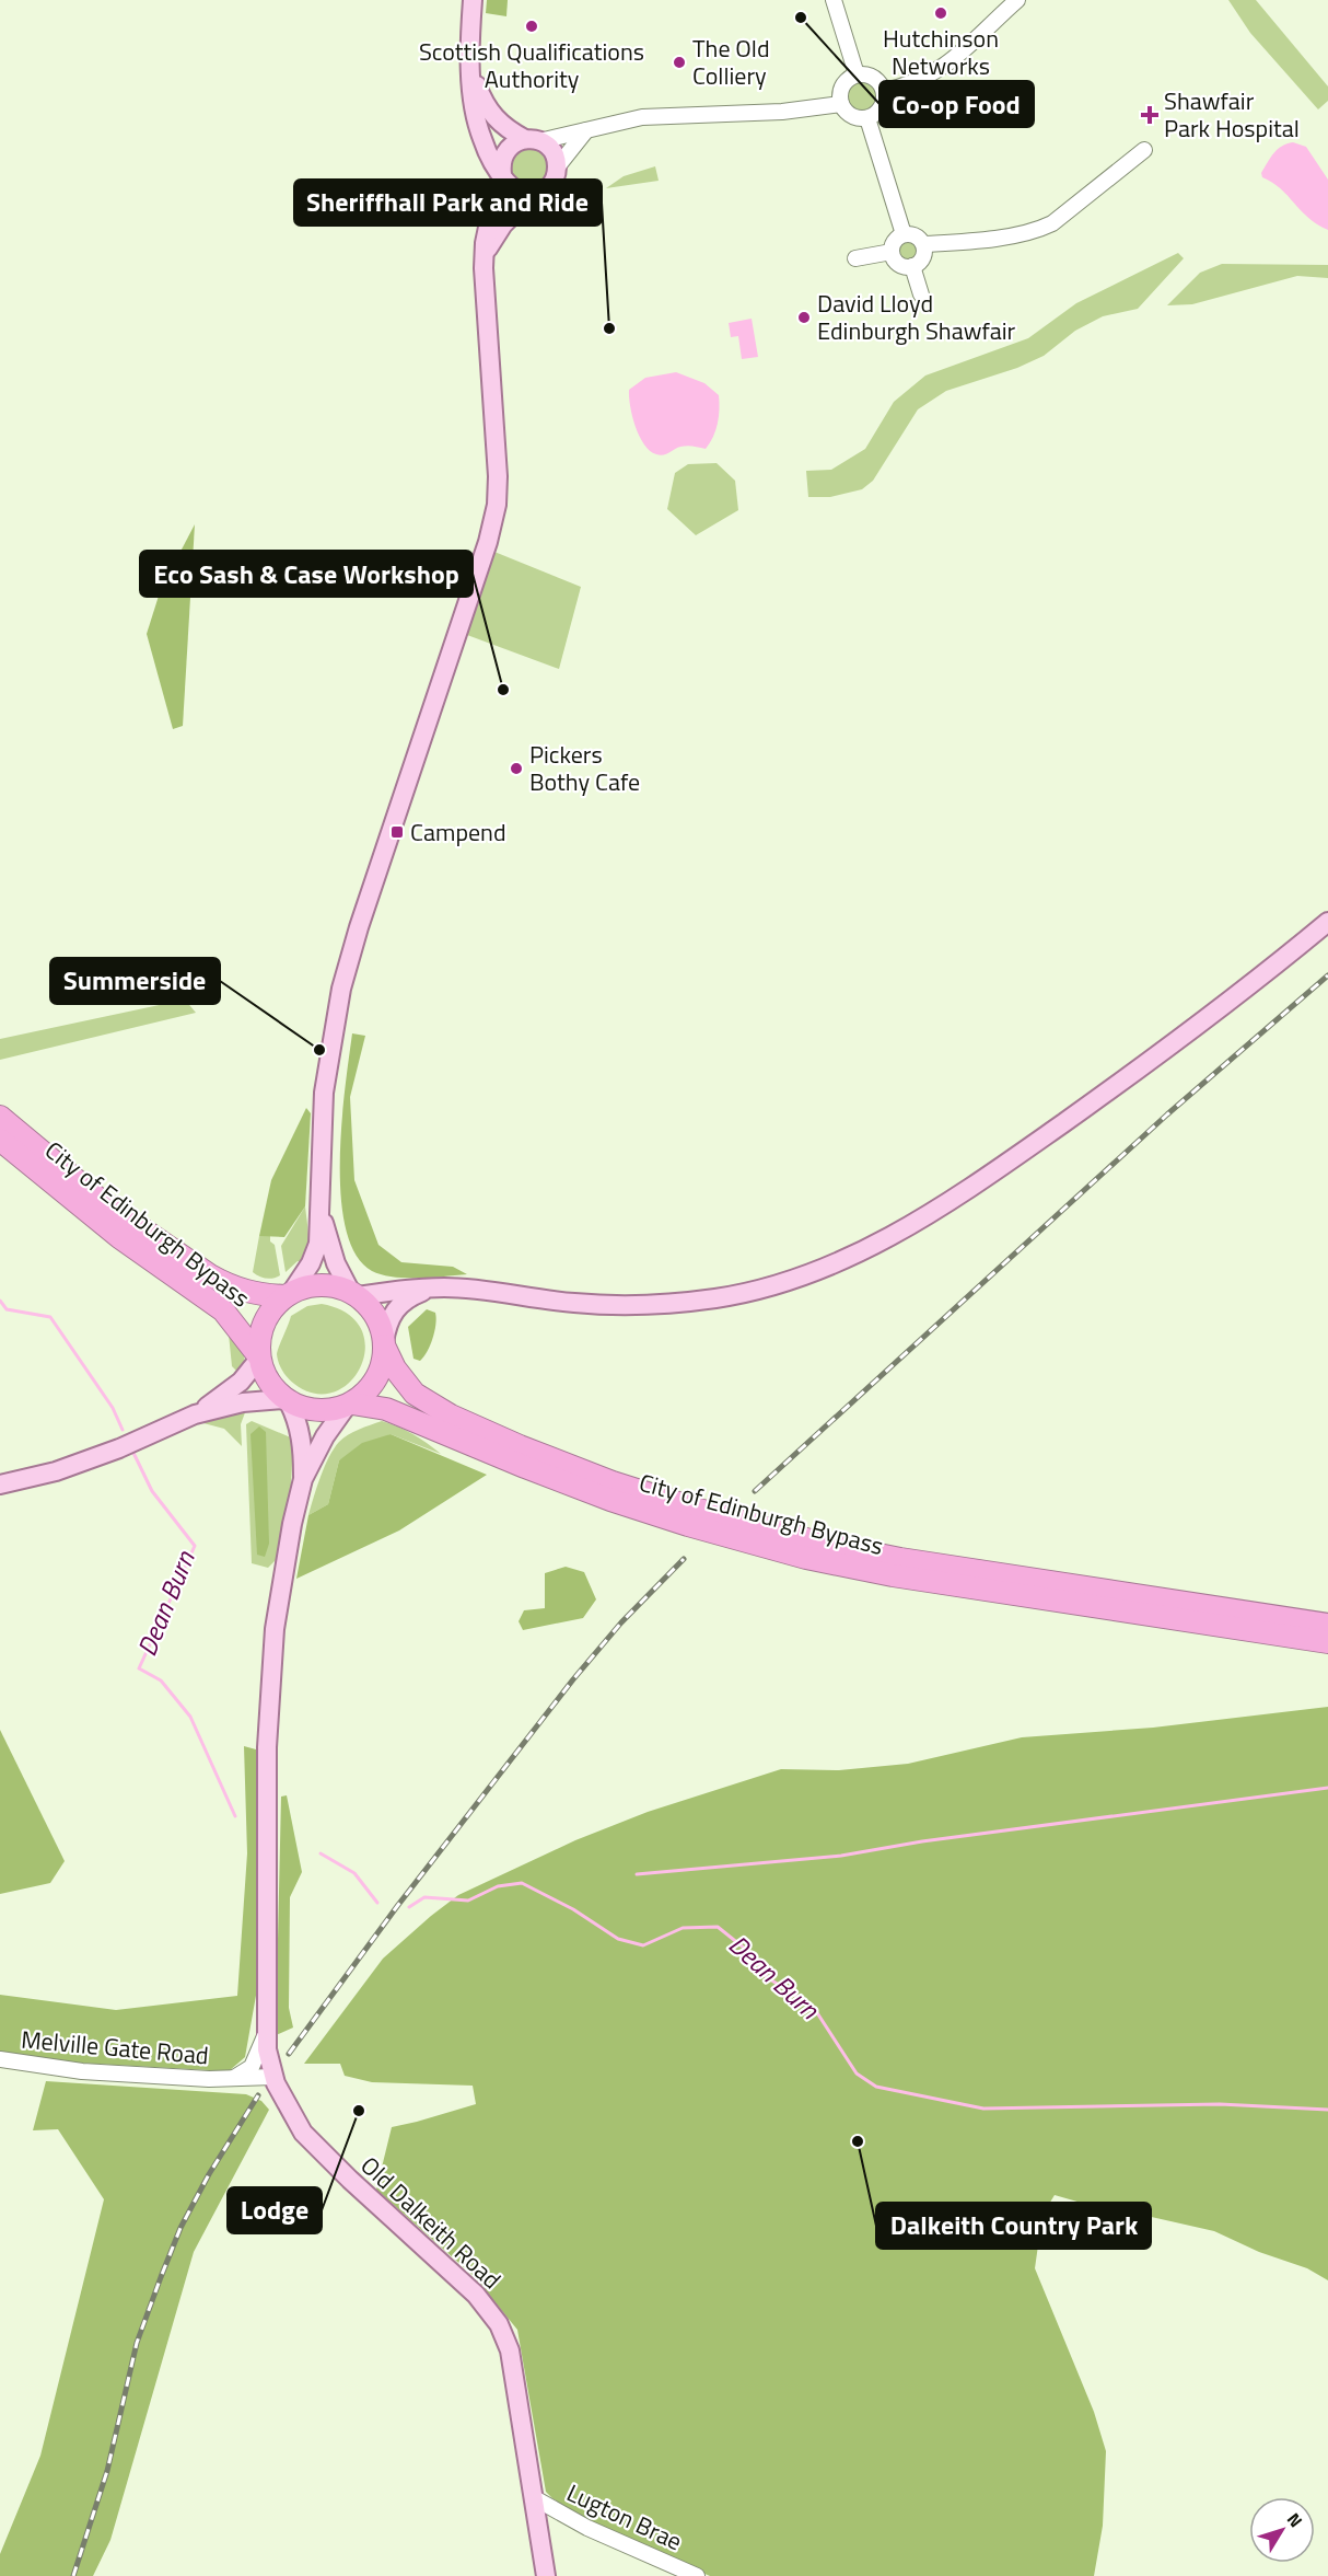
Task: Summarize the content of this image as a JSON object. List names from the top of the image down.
{
  "streets": {
    "highway": ["City of Edinburgh Bypass"],
    "main road": ["Old Dalkeith Road"],
    "street": ["Melville Gate Road", "Lugton Brae"]
  },
  "crossings": [
    ["Melville Gate Road", "Old Dalkeith Road"],
    ["Old Dalkeith Road", "Lugton Brae"]
  ],
  "water": ["Dean Burn"],
  "places": {
    "other": [
      "Hutchinson Networks",
      "Co-op Food",
      "Scottish Qualifications Authority",
      "The Old Colliery",
      "David Lloyd Edinburgh Shawfair",
      "Sheriffhall Park and Ride",
      "Eco Sash & Case Workshop",
      "Pickers Bothy Cafe",
      "Summerside",
      "Lodge",
      "Dalkeith Country Park"
    ],
    "health": ["Shawfair Park Hospital"],
    "transit": ["Campend"]
  },
  "north": "top right"
}
